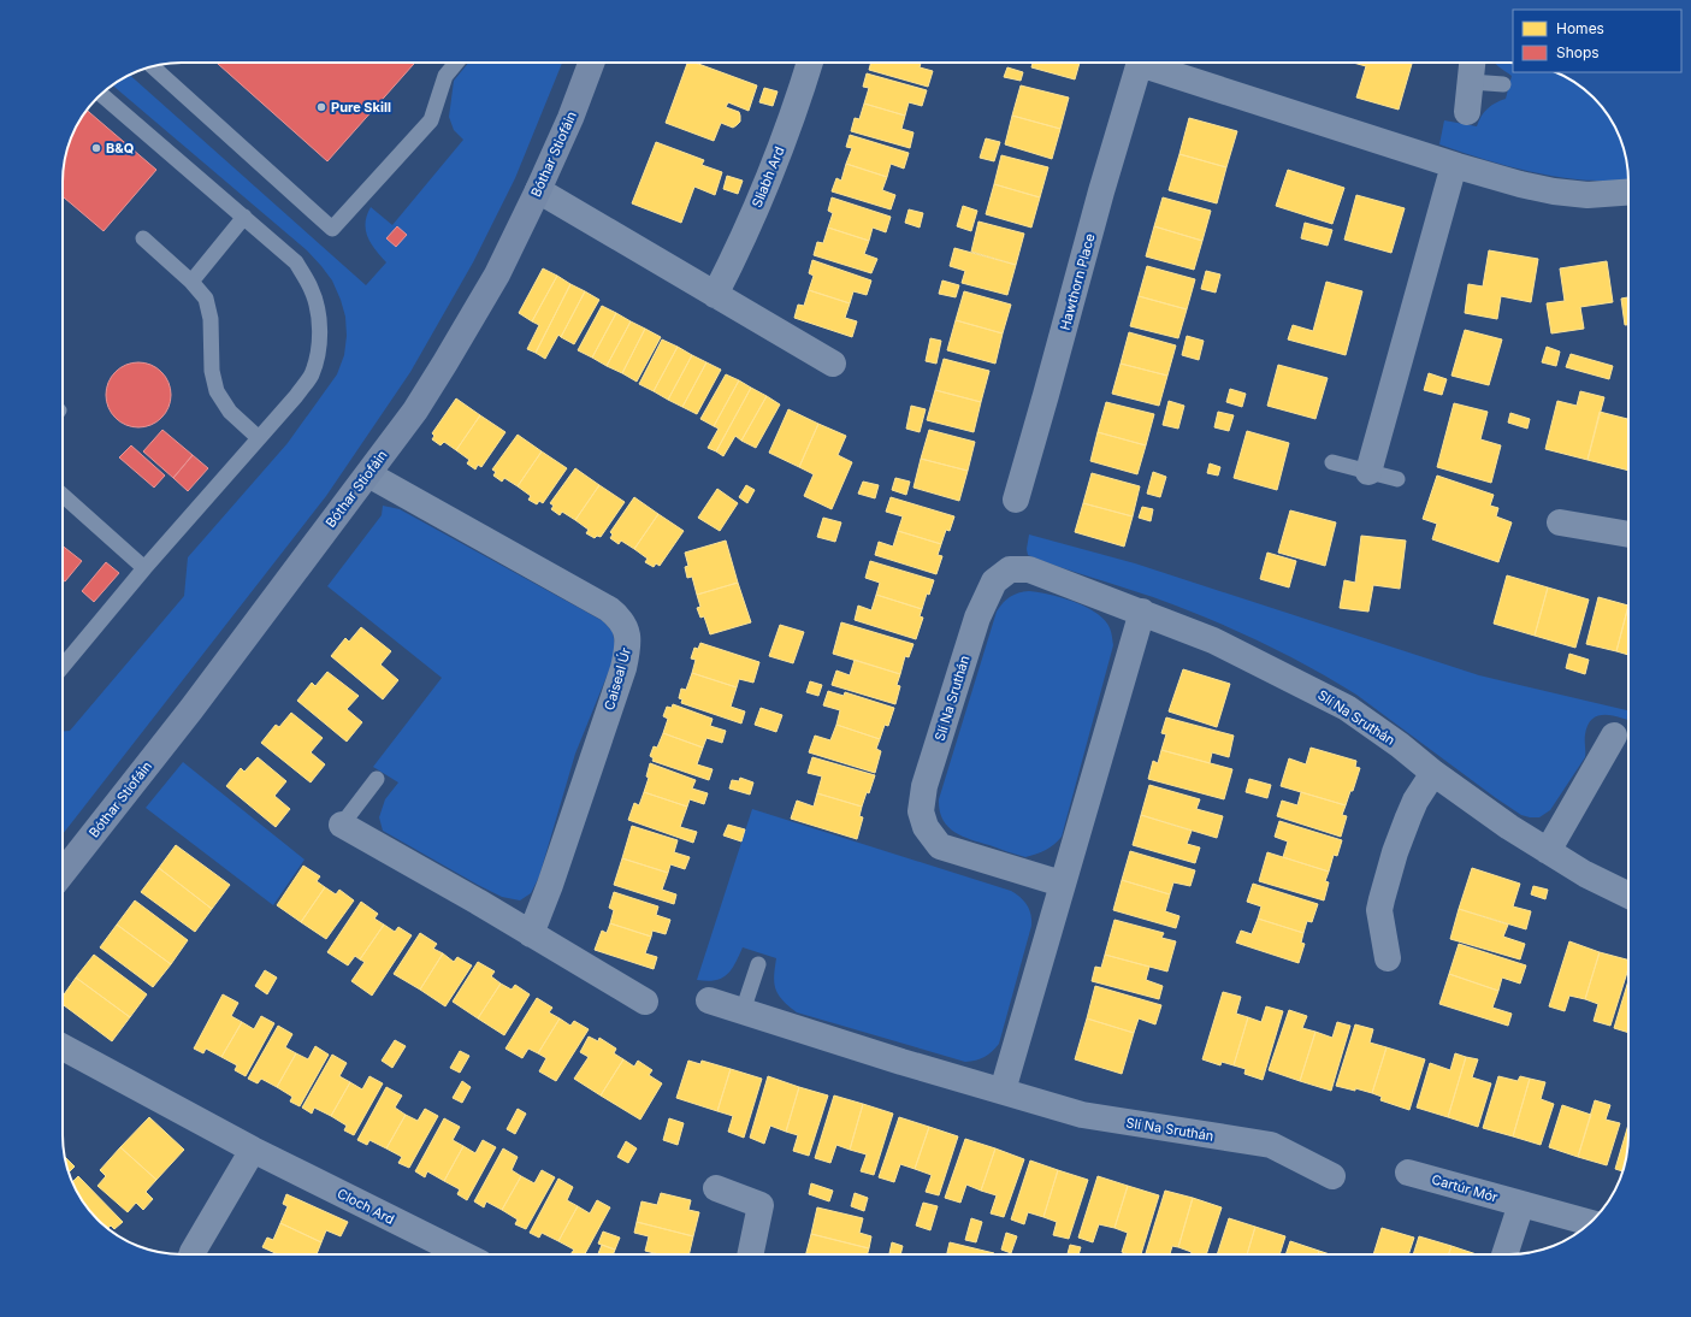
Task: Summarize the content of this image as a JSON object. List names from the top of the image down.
{
  "streets": {
    "street": [
      "Bóthar Stiofáin",
      "Sliabh Ard",
      "Hawthorn Place",
      "Caiseal Úr",
      "Slí Na Sruthán",
      "Cartúr Mór",
      "Cloch Ard"
    ]
  },
  "crossings": [
    ["Bóthar Stiofáin", "Caiseal Úr"]
  ],
  "places": ["Pure Skill", "B&Q"],
  "legend": ["Homes", "Shops"]
}
